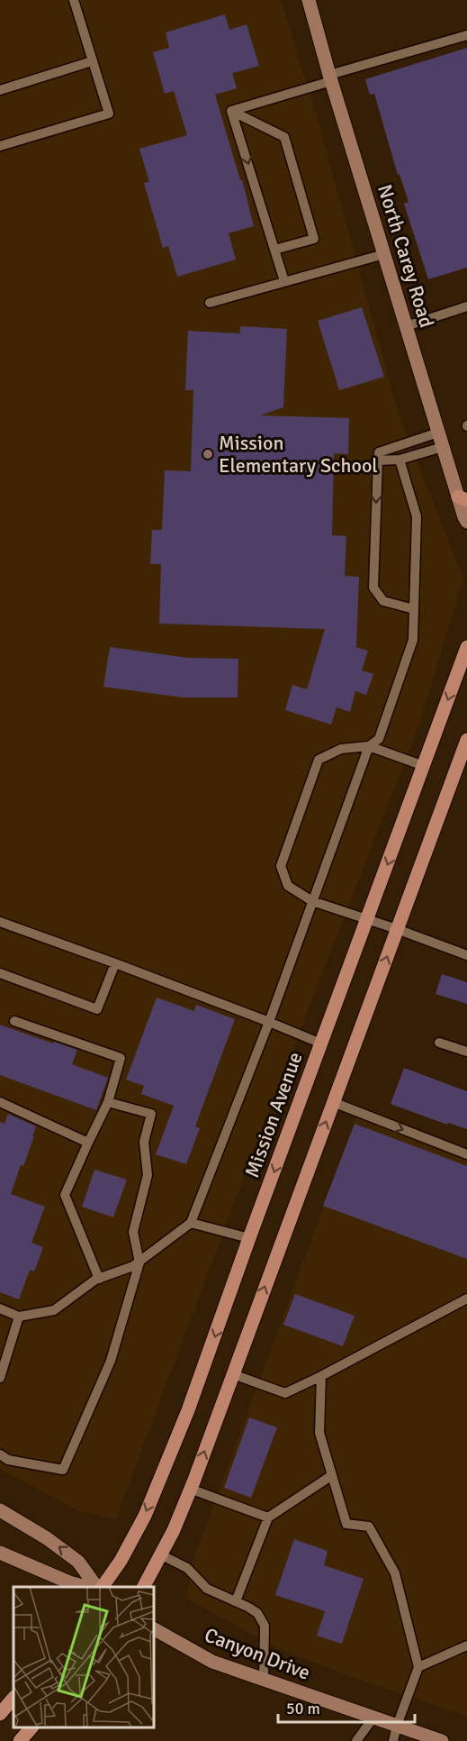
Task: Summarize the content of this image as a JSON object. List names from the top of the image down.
{
  "streets": {
    "main road": ["Mission Avenue"],
    "street": ["North Carey Road", "Canyon Drive"]
  },
  "places": ["Mission Elementary School"],
  "scale_bar": "50 m"
}
